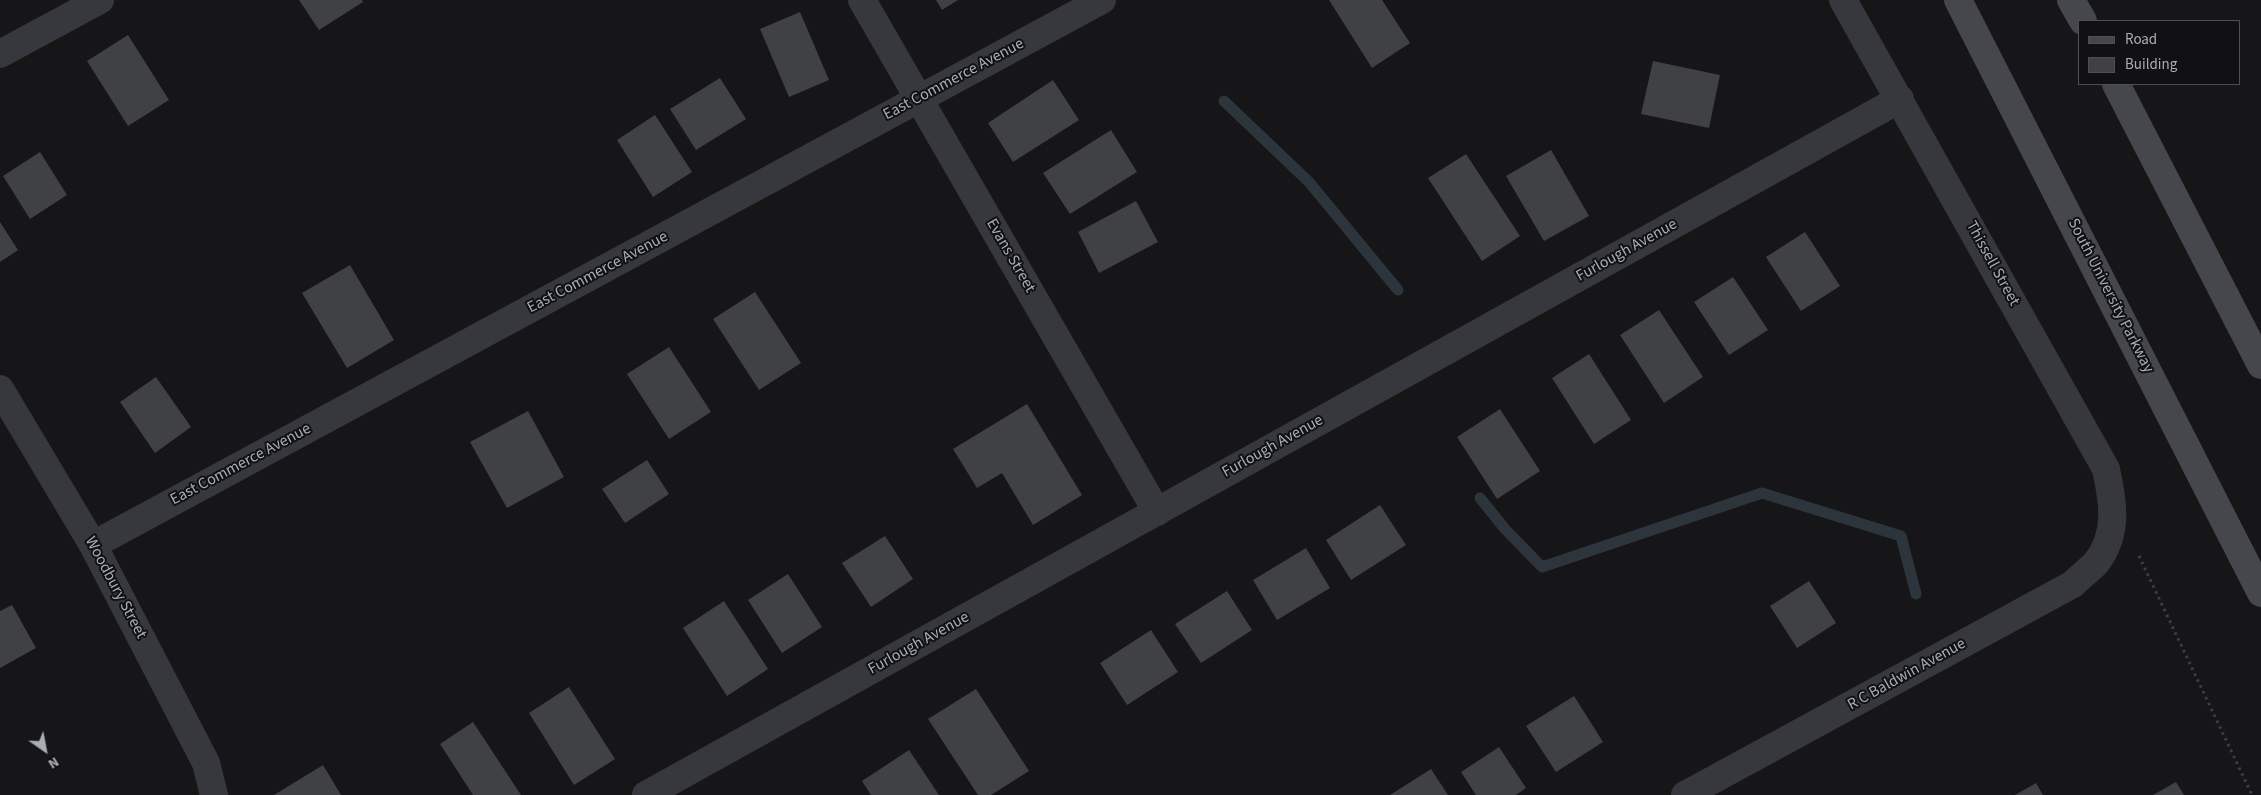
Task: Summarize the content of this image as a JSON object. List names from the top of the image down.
{
  "streets": {
    "main road": ["South University Parkway"],
    "street": [
      "East Commerce Avenue",
      "Furlough Avenue",
      "Evans Street",
      "Thissell Street",
      "Woodbury Street",
      "R C Baldwin Avenue"
    ]
  },
  "crossings": [
    ["East Commerce Avenue", "Evans Street"],
    ["East Commerce Avenue", "Woodbury Street"],
    ["Furlough Avenue", "Evans Street"],
    ["Furlough Avenue", "Thissell Street"],
    ["Thissell Street", "R C Baldwin Avenue"]
  ],
  "legend": ["Road", "Building"],
  "north": "bottom right"
}
